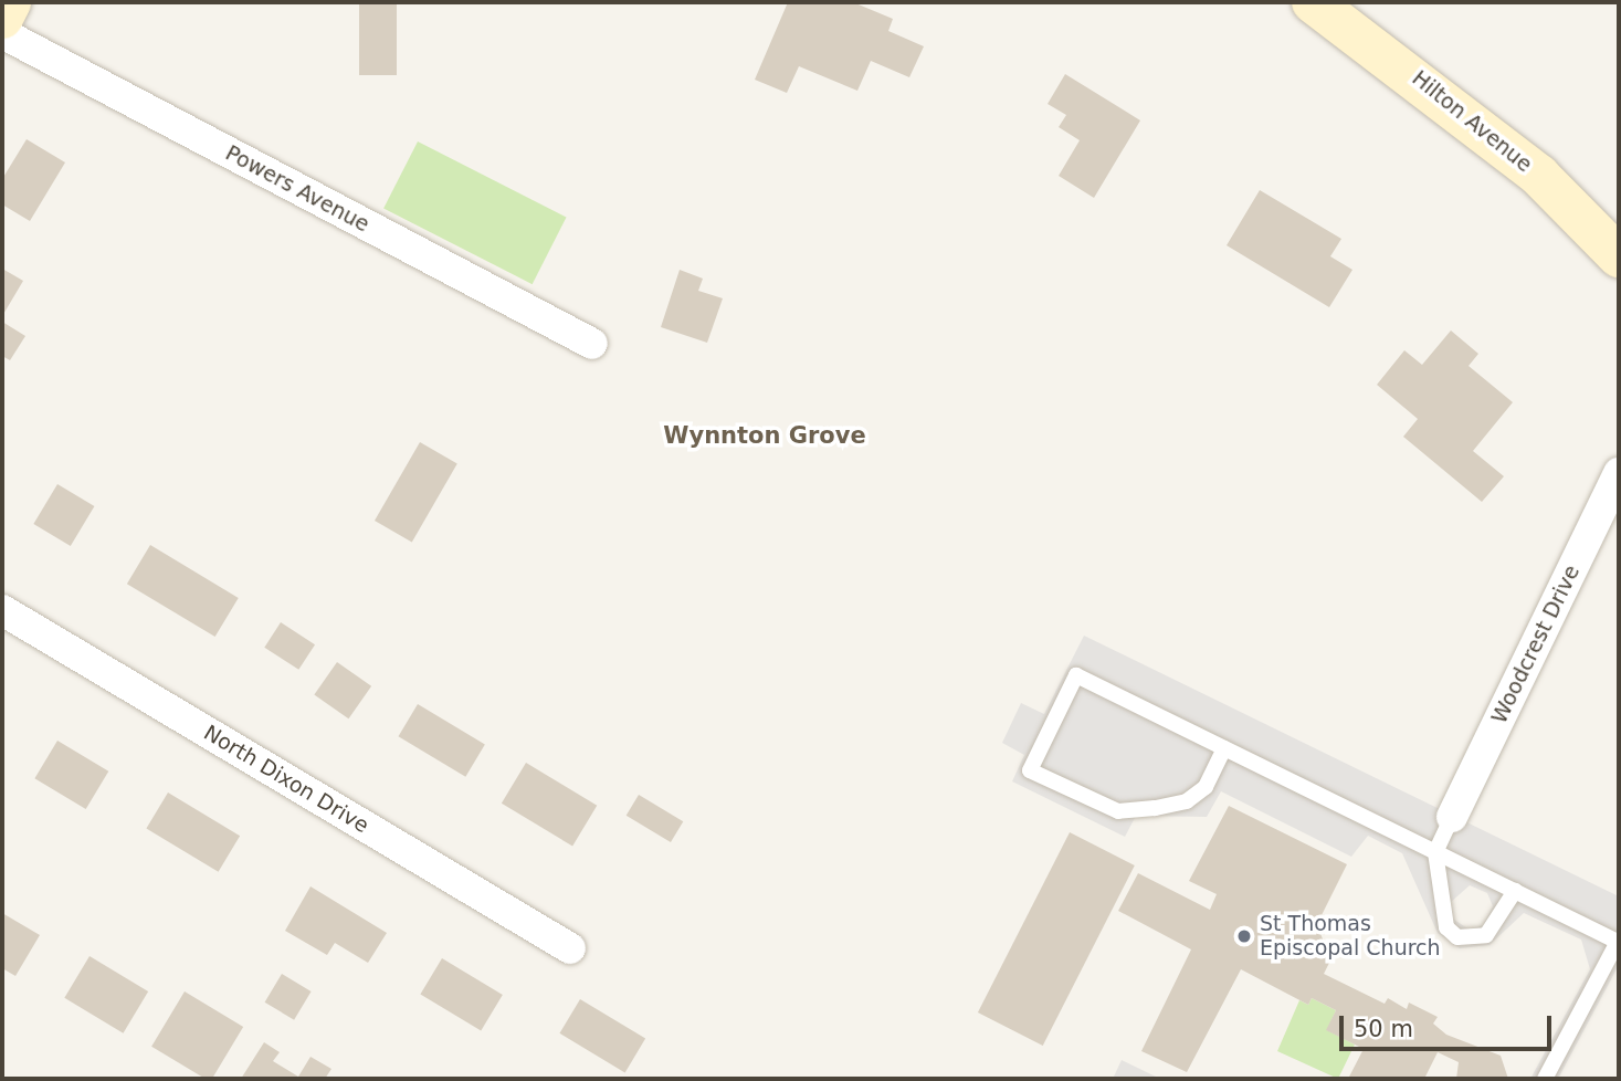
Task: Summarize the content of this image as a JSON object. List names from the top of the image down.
{
  "streets": {
    "street": [
      "Hilton Avenue",
      "Powers Avenue",
      "Woodcrest Drive",
      "North Dixon Drive"
    ]
  },
  "districts": ["Wynnton Grove"],
  "places": ["St Thomas Episcopal Church"],
  "scale_bar": "50 m"
}
